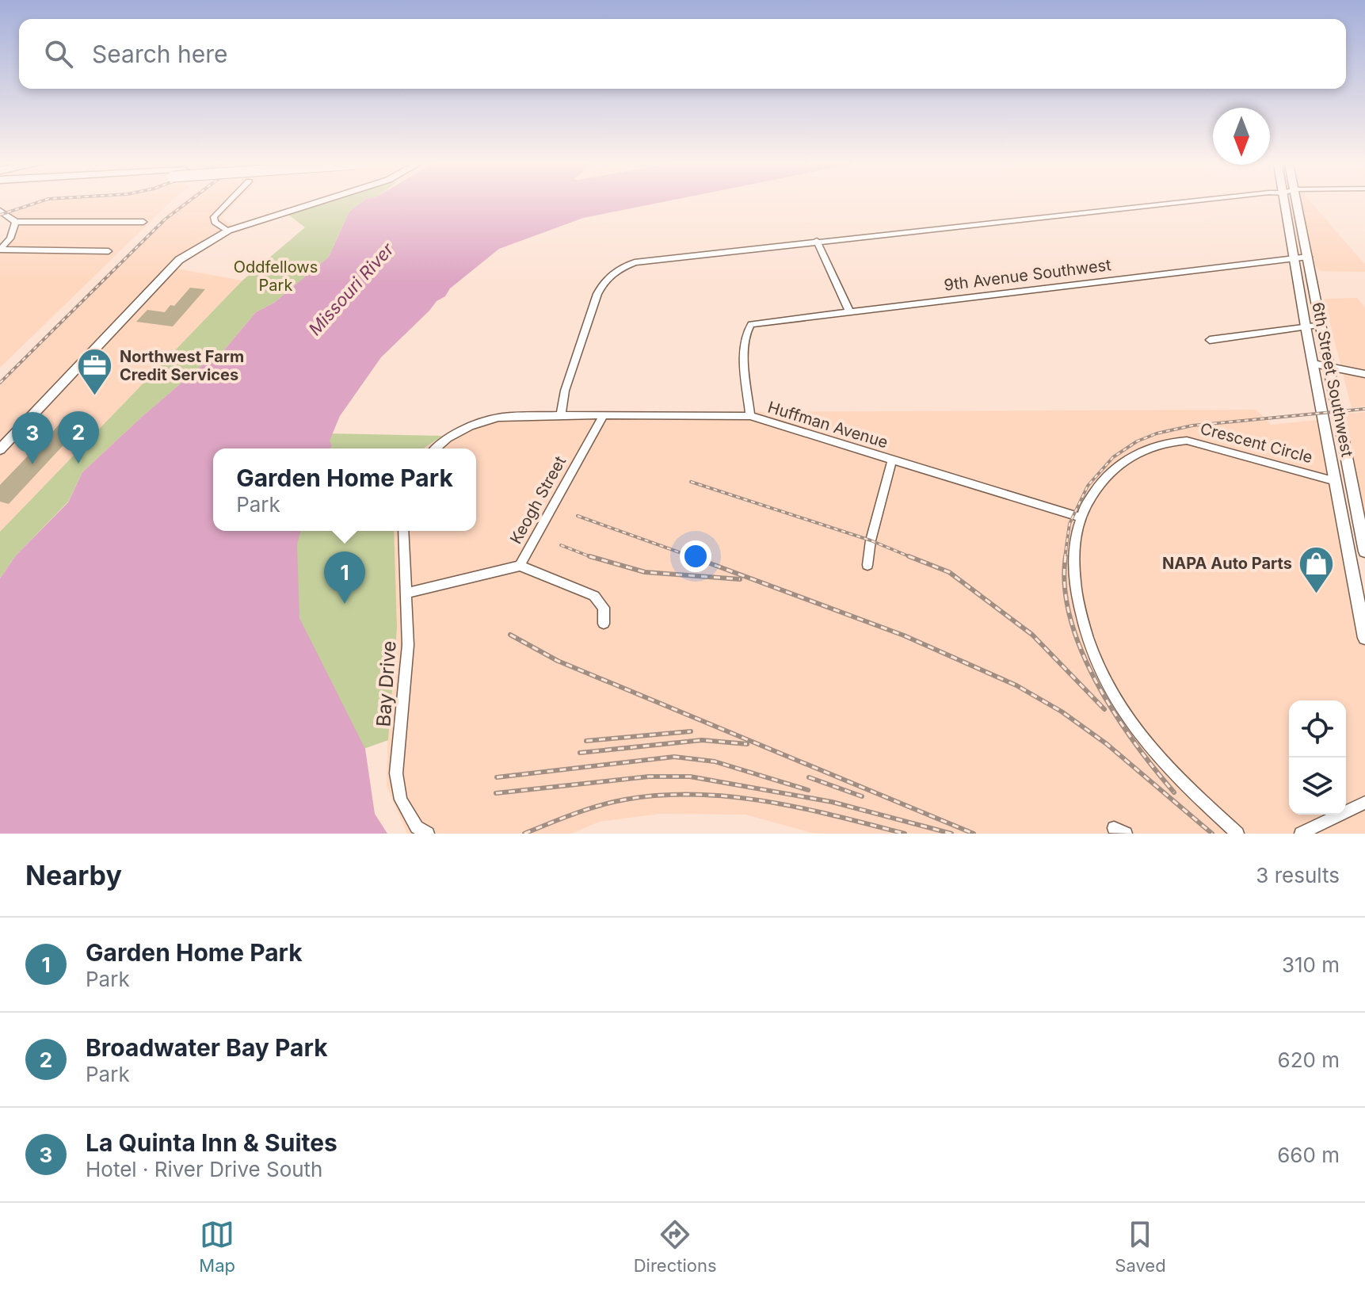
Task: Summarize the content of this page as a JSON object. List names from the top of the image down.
{
  "streets": {
    "main road": ["6th Street Southwest"],
    "street": [
      "9th Avenue Southwest",
      "Huffman Avenue",
      "Crescent Circle",
      "Keogh Street",
      "Bay Drive"
    ]
  },
  "crossings": [
    ["9th Avenue Southwest", "6th Street Southwest"],
    ["9th Avenue Southwest", "Huffman Avenue"],
    ["6th Street Southwest", "Crescent Circle"],
    ["Huffman Avenue", "Crescent Circle"],
    ["Huffman Avenue", "Keogh Street"],
    ["Keogh Street", "Bay Drive"]
  ],
  "water": ["Missouri River"],
  "parks": ["Oddfellows Park"],
  "places": {
    "office": ["Northwest Farm Credit Services"],
    "shop": ["NAPA Auto Parts"]
  },
  "north": "bottom",
  "page": {
    "search": "Search here",
    "pins": ["2", "3", "1"],
    "popup": ["Garden Home Park", "Park"],
    "heading": ["Nearby", "3 results"],
    "list": [
      {
        "mark": "1",
        "name": "Garden Home Park",
        "note": "Park",
        "value": "310 m"
      },
      {
        "mark": "2",
        "name": "Broadwater Bay Park",
        "note": "Park",
        "value": "620 m"
      },
      {
        "mark": "3",
        "name": "La Quinta Inn & Suites",
        "note": "Hotel · River Drive South",
        "value": "660 m"
      }
    ],
    "nav": ["Map", "Directions", "Saved"]
  }
}
